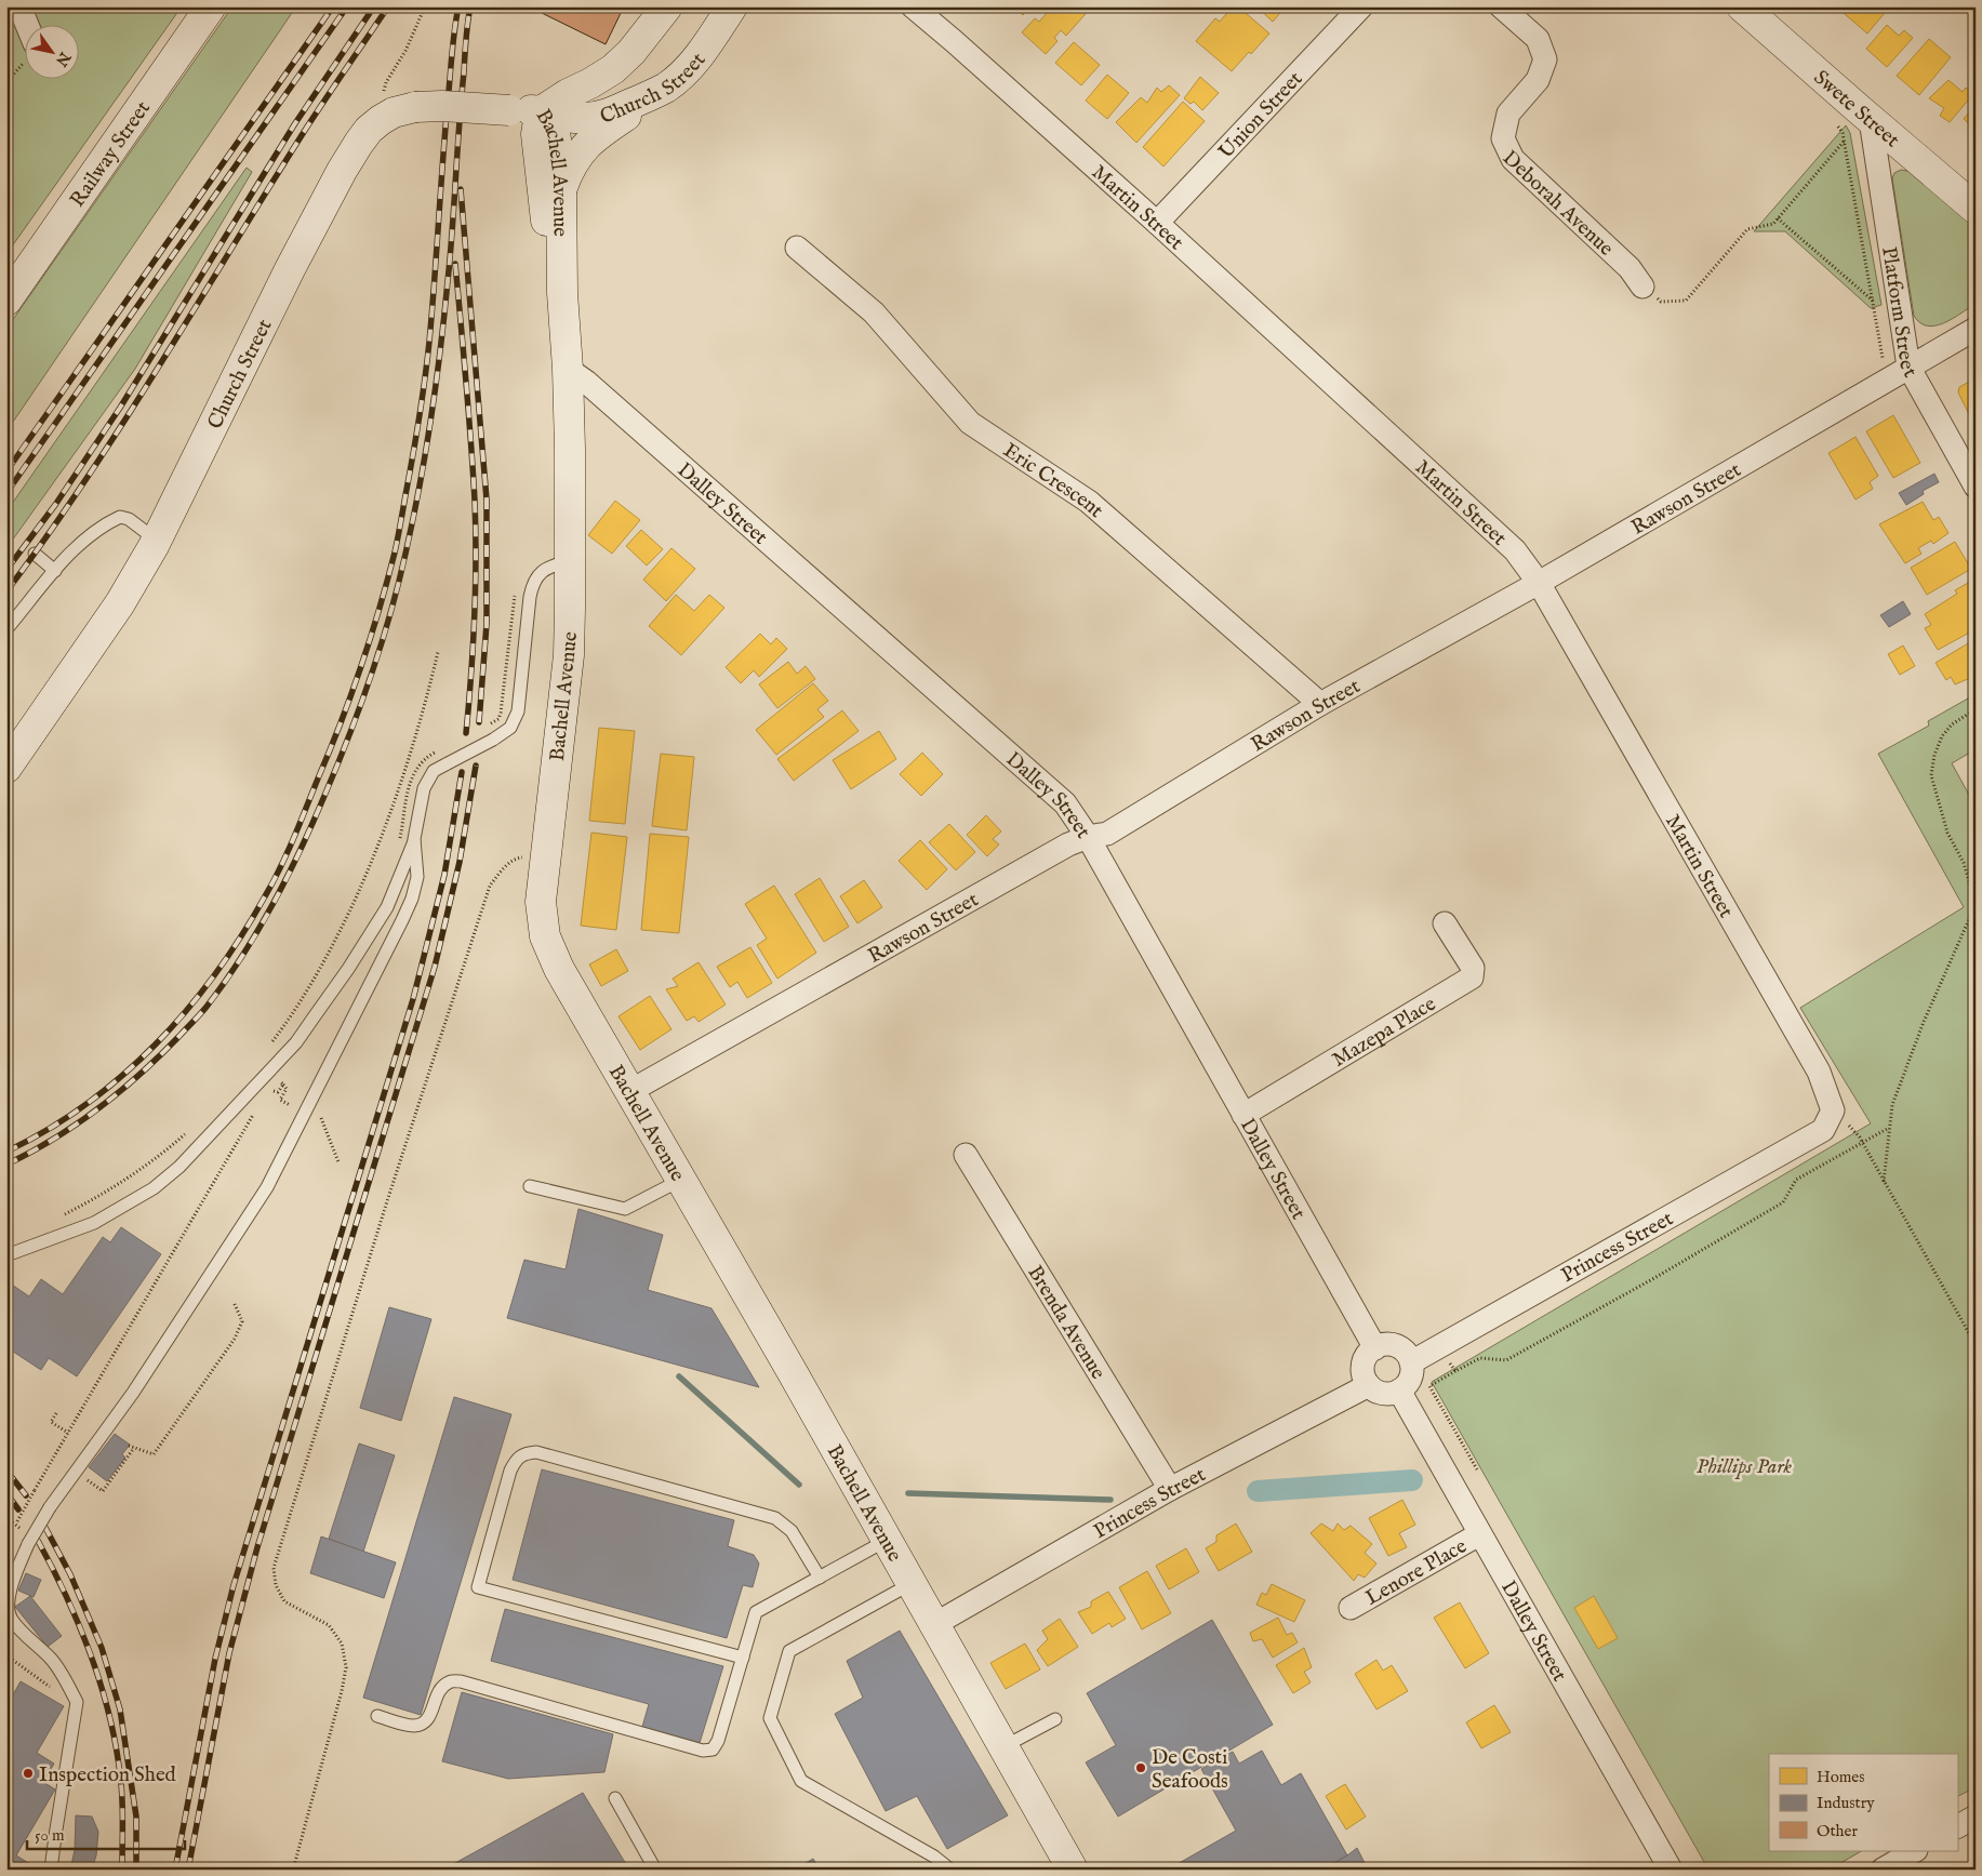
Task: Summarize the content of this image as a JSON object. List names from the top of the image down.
{
  "streets": {
    "main road": [
      "Church Street",
      "Swete Street",
      "Railway Street",
      "Bachell Avenue"
    ],
    "street": [
      "Union Street",
      "Deborah Avenue",
      "Martin Street",
      "Platform Street",
      "Eric Crescent",
      "Rawson Street",
      "Dalley Street",
      "Mazepa Place",
      "Princess Street",
      "Brenda Avenue",
      "Lenore Place"
    ]
  },
  "crossings": [
    ["Church Street", "Bachell Avenue"],
    ["Swete Street", "Platform Street"],
    ["Union Street", "Martin Street"],
    ["Bachell Avenue", "Rawson Street"],
    ["Bachell Avenue", "Dalley Street"],
    ["Bachell Avenue", "Princess Street"],
    ["Martin Street", "Rawson Street"],
    ["Martin Street", "Princess Street"],
    ["Platform Street", "Rawson Street"],
    ["Eric Crescent", "Rawson Street"],
    ["Rawson Street", "Dalley Street"],
    ["Dalley Street", "Mazepa Place"],
    ["Dalley Street", "Princess Street"],
    ["Dalley Street", "Lenore Place"],
    ["Princess Street", "Brenda Avenue"]
  ],
  "parks": ["Phillips Park"],
  "places": ["De Costi Seafoods", "Inspection Shed"],
  "legend": ["Homes", "Industry", "Other"],
  "scale_bar": "50 m",
  "north": "bottom right"
}
